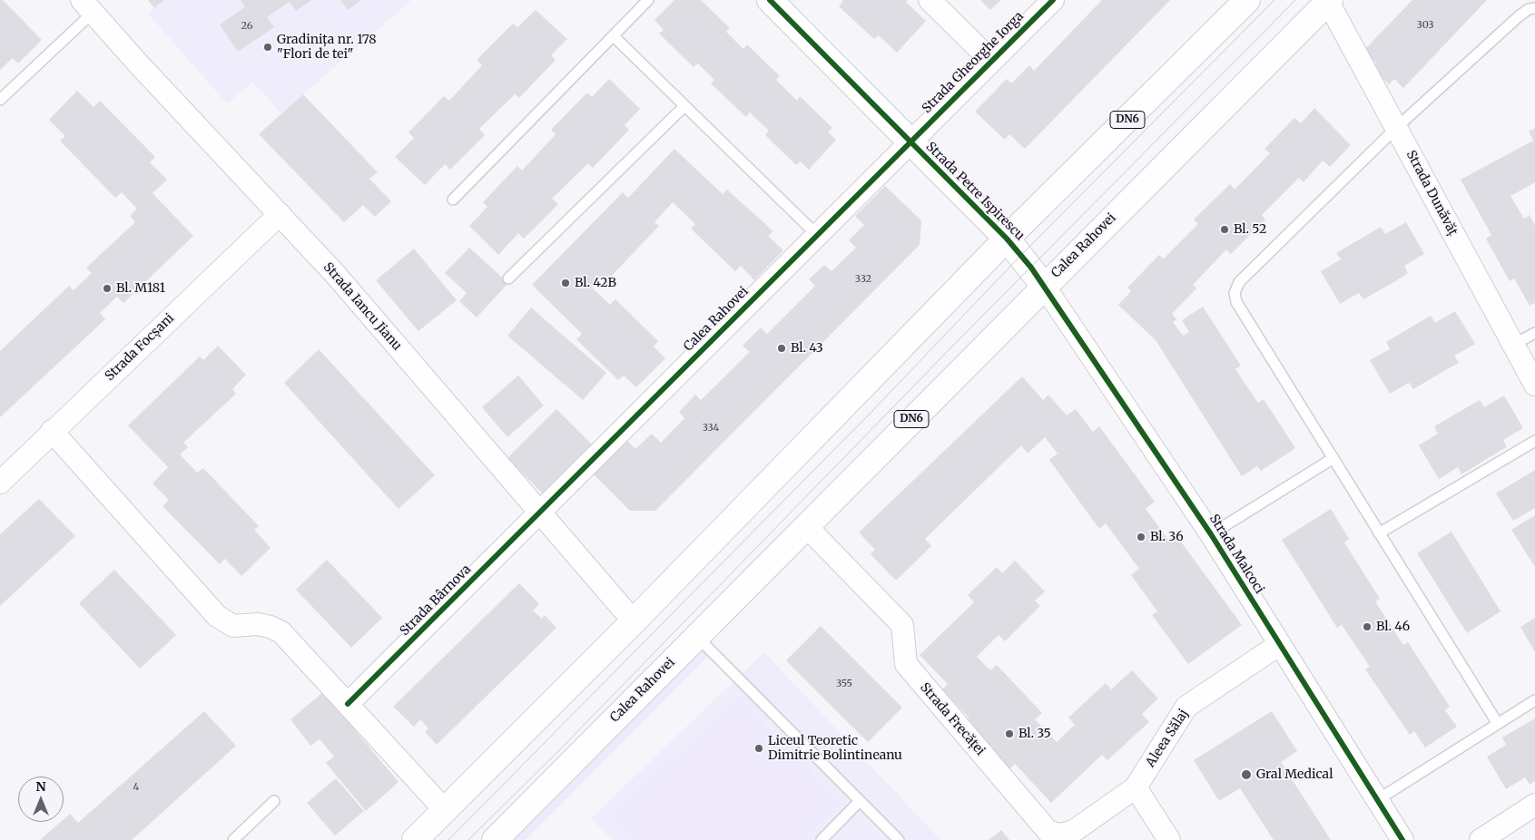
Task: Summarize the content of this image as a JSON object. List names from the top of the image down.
{
  "streets": {
    "main road": ["DN6", "Strada Petre Ispirescu", "Calea Rahovei"],
    "street": [
      "Strada Gheorghe Iorga",
      "Strada Dunăvăț",
      "Strada Iancu Jianu",
      "Strada Focșani",
      "Strada Malcoci",
      "Strada Bârnova",
      "Strada Frecăței",
      "Aleea Sălaj"
    ]
  },
  "crossings": [
    ["Strada Gheorghe Iorga", "Strada Petre Ispirescu"],
    ["Strada Gheorghe Iorga", "Calea Rahovei"],
    ["DN6", "Strada Petre Ispirescu"],
    ["DN6", "Strada Iancu Jianu"],
    ["Strada Petre Ispirescu", "Calea Rahovei"],
    ["Strada Petre Ispirescu", "Strada Malcoci"],
    ["Strada Dunăvăț", "Calea Rahovei"],
    ["Calea Rahovei", "Strada Iancu Jianu"],
    ["Calea Rahovei", "Strada Malcoci"],
    ["Calea Rahovei", "Strada Bârnova"],
    ["Calea Rahovei", "Strada Frecăței"],
    ["Strada Iancu Jianu", "Strada Focșani"],
    ["Strada Iancu Jianu", "Strada Bârnova"],
    ["Strada Malcoci", "Aleea Sălaj"],
    ["Strada Frecăței", "Aleea Sălaj"]
  ],
  "places": [
    "Gradinița nr. 178 \"Flori de tei\"",
    "Bl. 52",
    "Bl. 42B",
    "Bl. M181",
    "Bl. 43",
    "Bl. 36",
    "Bl. 46",
    "Bl. 35",
    "Liceul Teoretic Dimitrie Bolintineanu",
    "Gral Medical"
  ],
  "house_numbers": [
    "303",
    "26",
    "332",
    "334",
    "355",
    "4"
  ],
  "north": "top"
}
